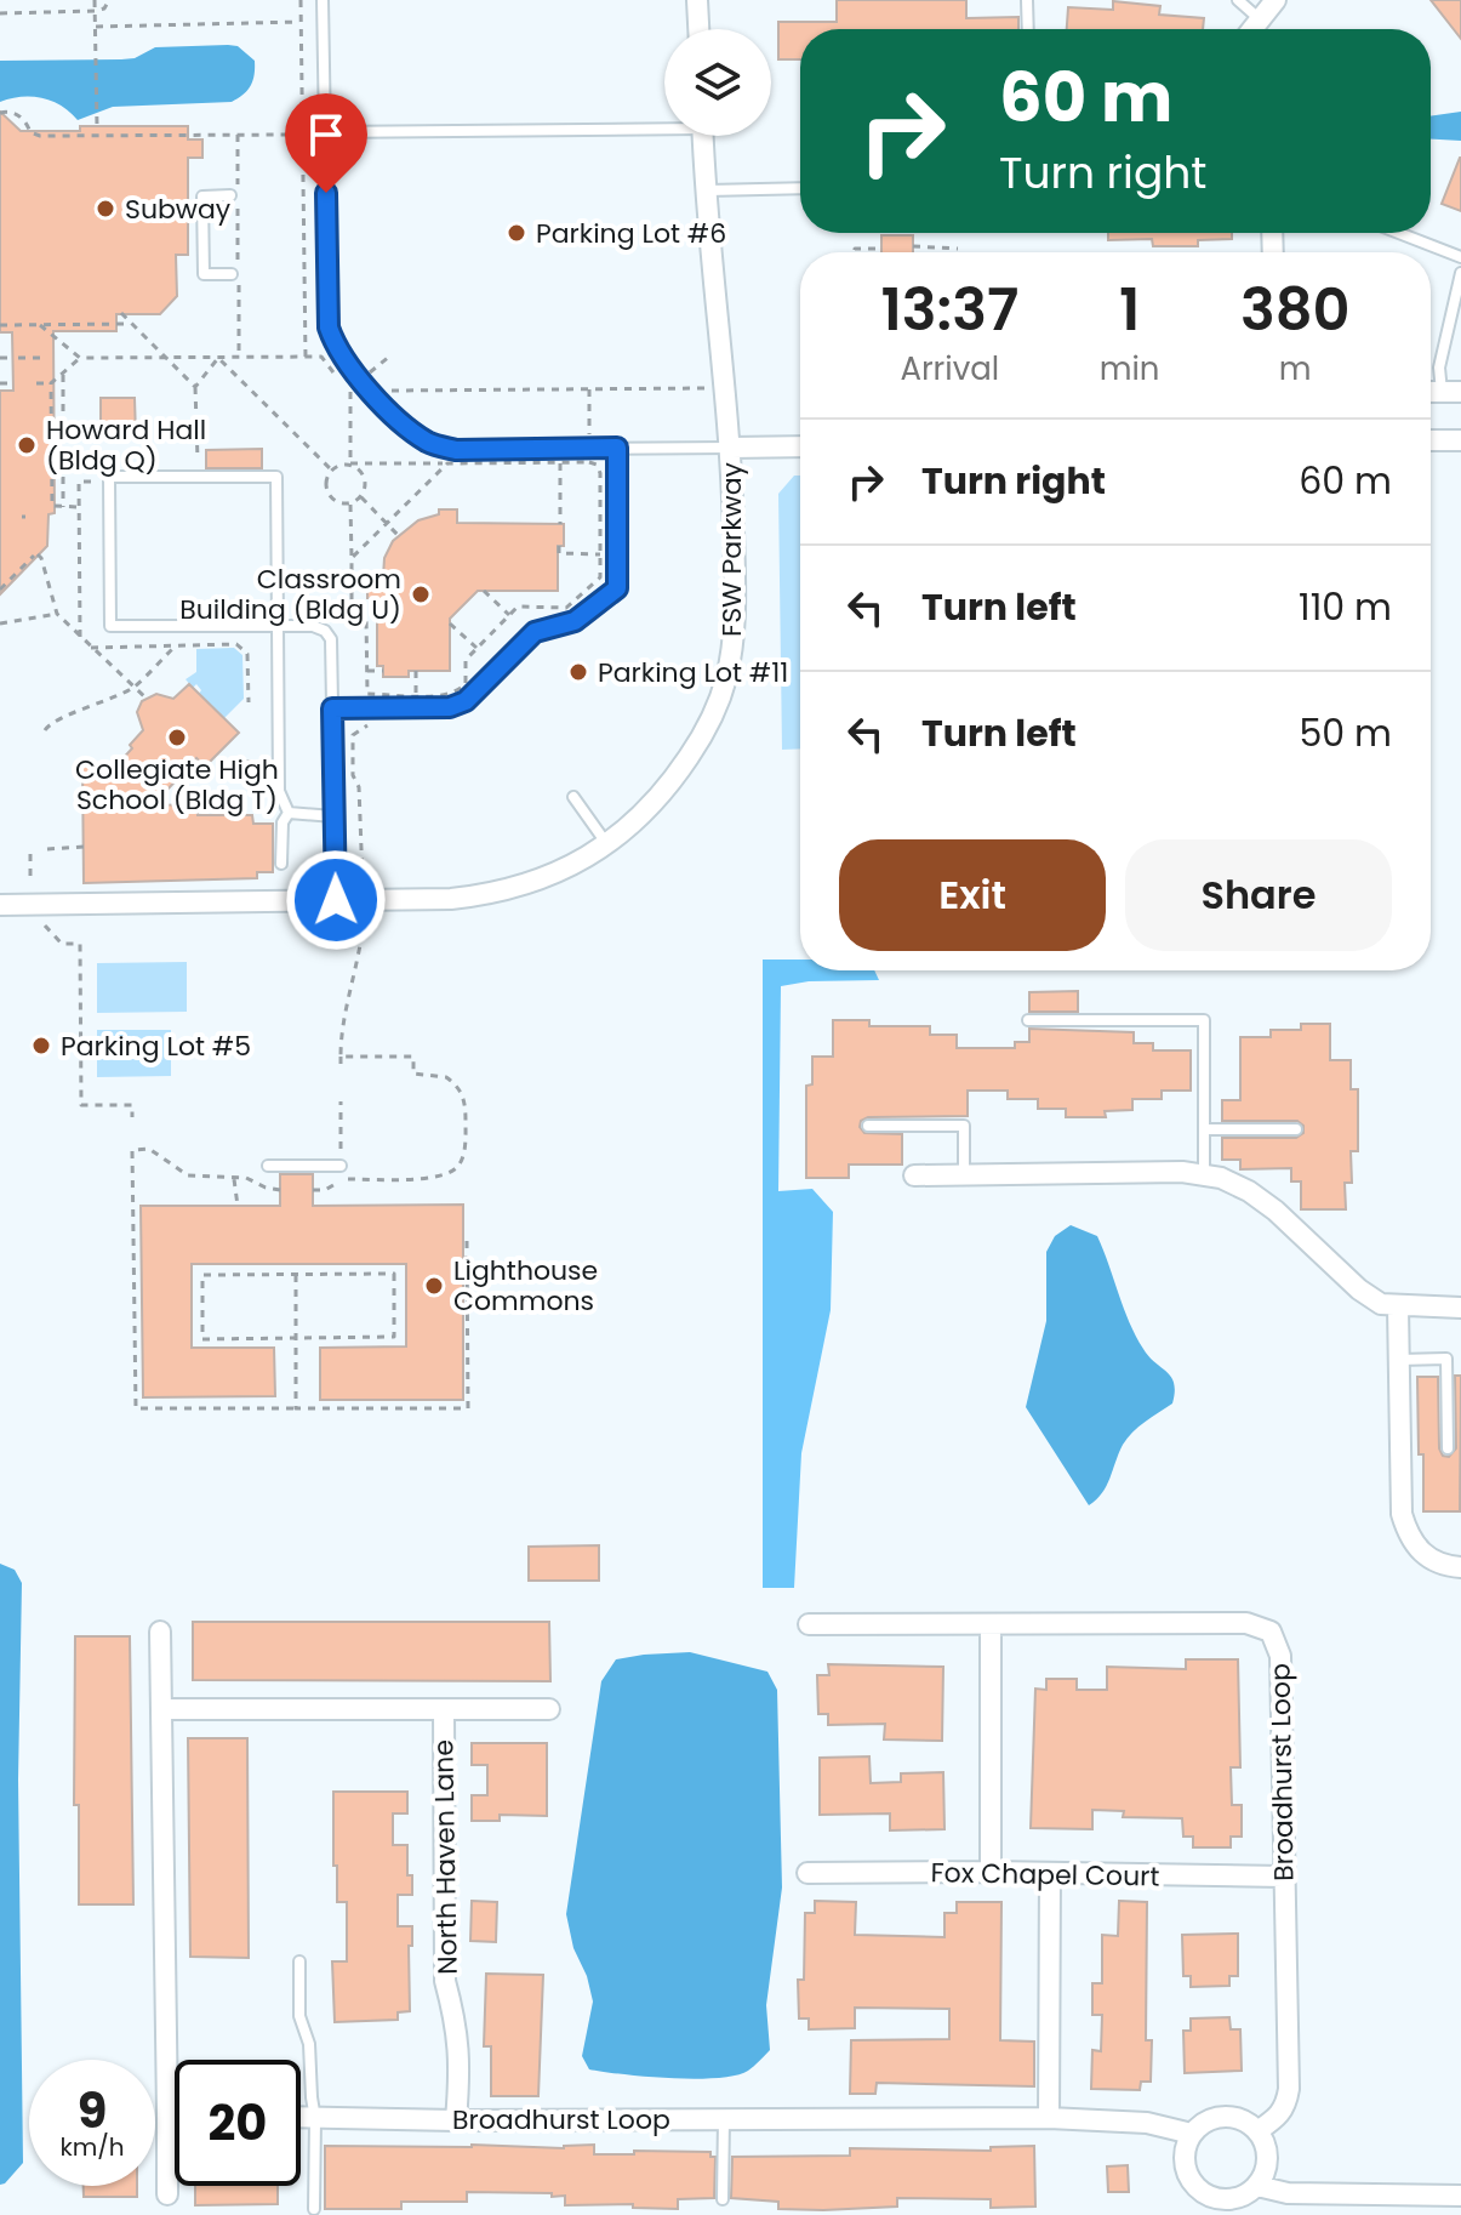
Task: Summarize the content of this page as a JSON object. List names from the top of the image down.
{
  "streets": {
    "street": [
      "FSW Parkway",
      "Broadhurst Loop",
      "North Haven Lane",
      "Fox Chapel Court"
    ]
  },
  "crossings": [
    ["Broadhurst Loop", "North Haven Lane"],
    ["Broadhurst Loop", "Fox Chapel Court"]
  ],
  "places": [
    "Subway",
    "Parking Lot #6",
    "Howard Hall (Bldg Q)",
    "Classroom Building (Bldg U)",
    "Parking Lot #11",
    "Collegiate High School (Bldg T)",
    "Parking Lot #5",
    "Lighthouse Commons"
  ],
  "page": {
    "turn": ["60 m", "Turn right"],
    "eta": [
      "13:37",
      "Arrival",
      "1",
      "min",
      "380",
      "m"
    ],
    "list": [
      {
        "name": "Turn right",
        "value": "60 m"
      },
      {
        "name": "Turn left",
        "value": "110 m"
      },
      {
        "name": "Turn left",
        "value": "50 m"
      }
    ],
    "buttons": ["Exit", "Share"],
    "speed": "9 km/h",
    "limit": "20"
  }
}
